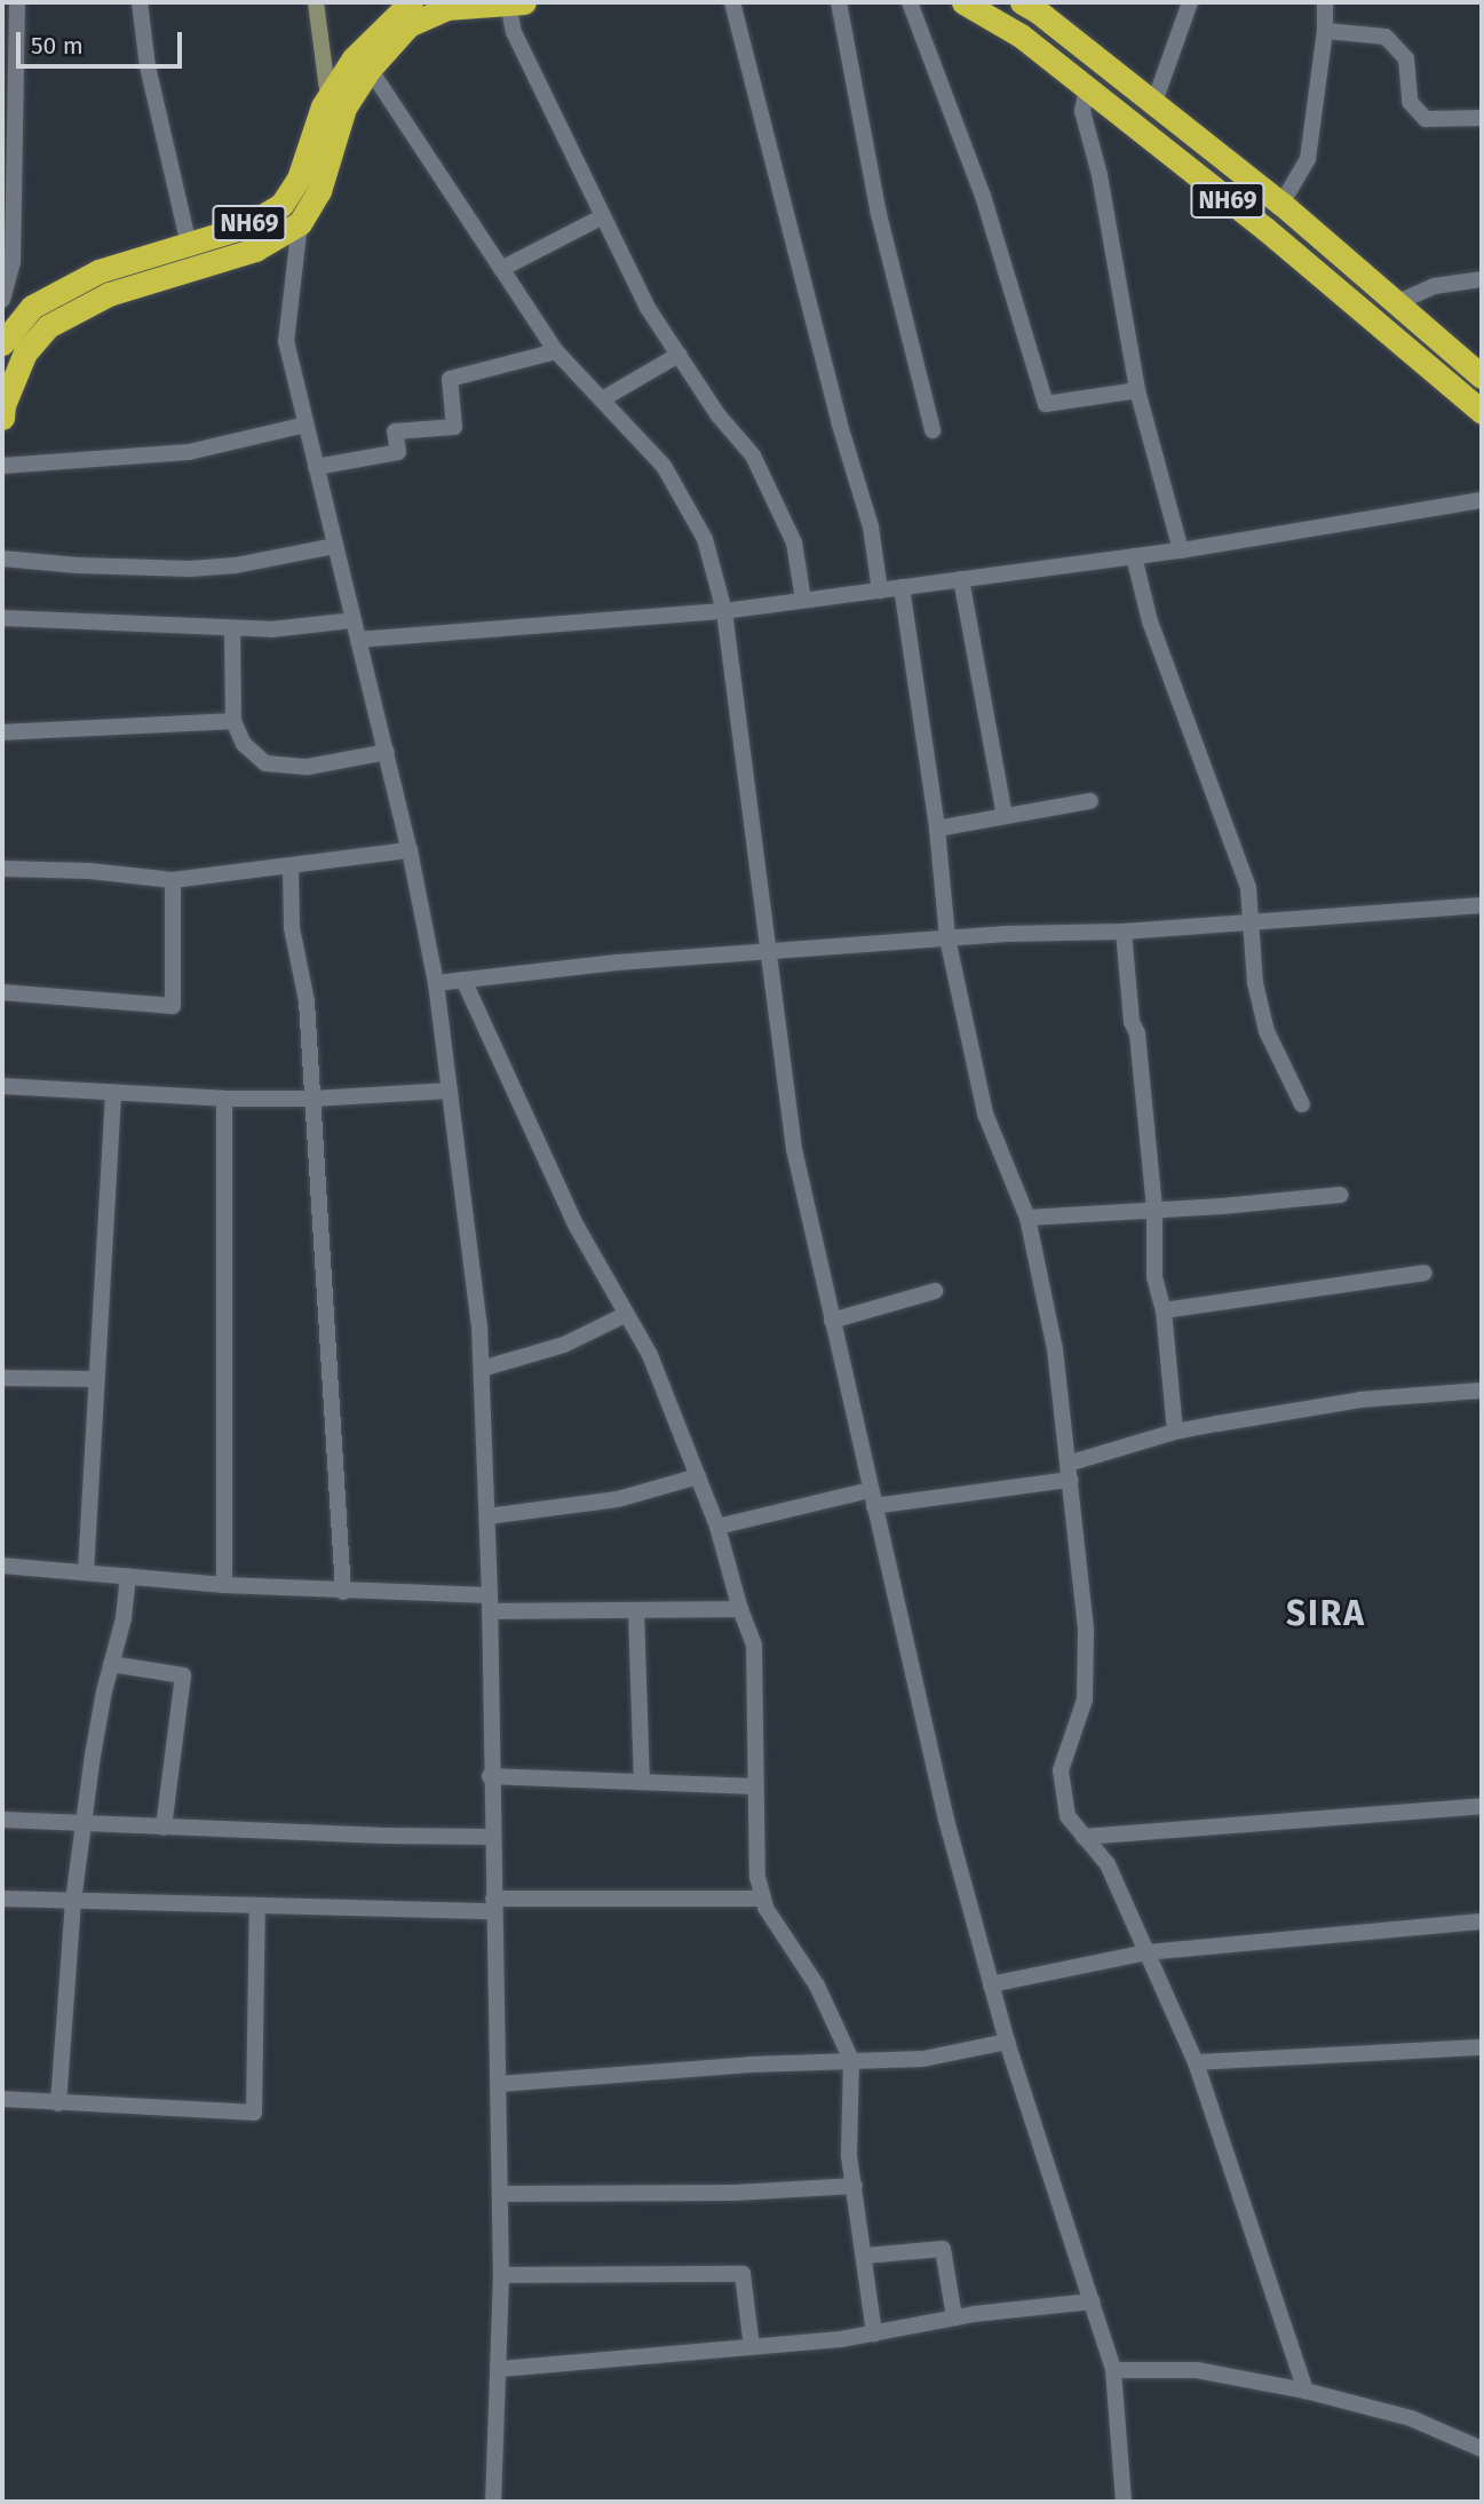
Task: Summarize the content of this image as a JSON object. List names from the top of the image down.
{
  "streets": {
    "highway": ["NH69"]
  },
  "districts": ["SIRA"],
  "scale_bar": "50 m"
}
